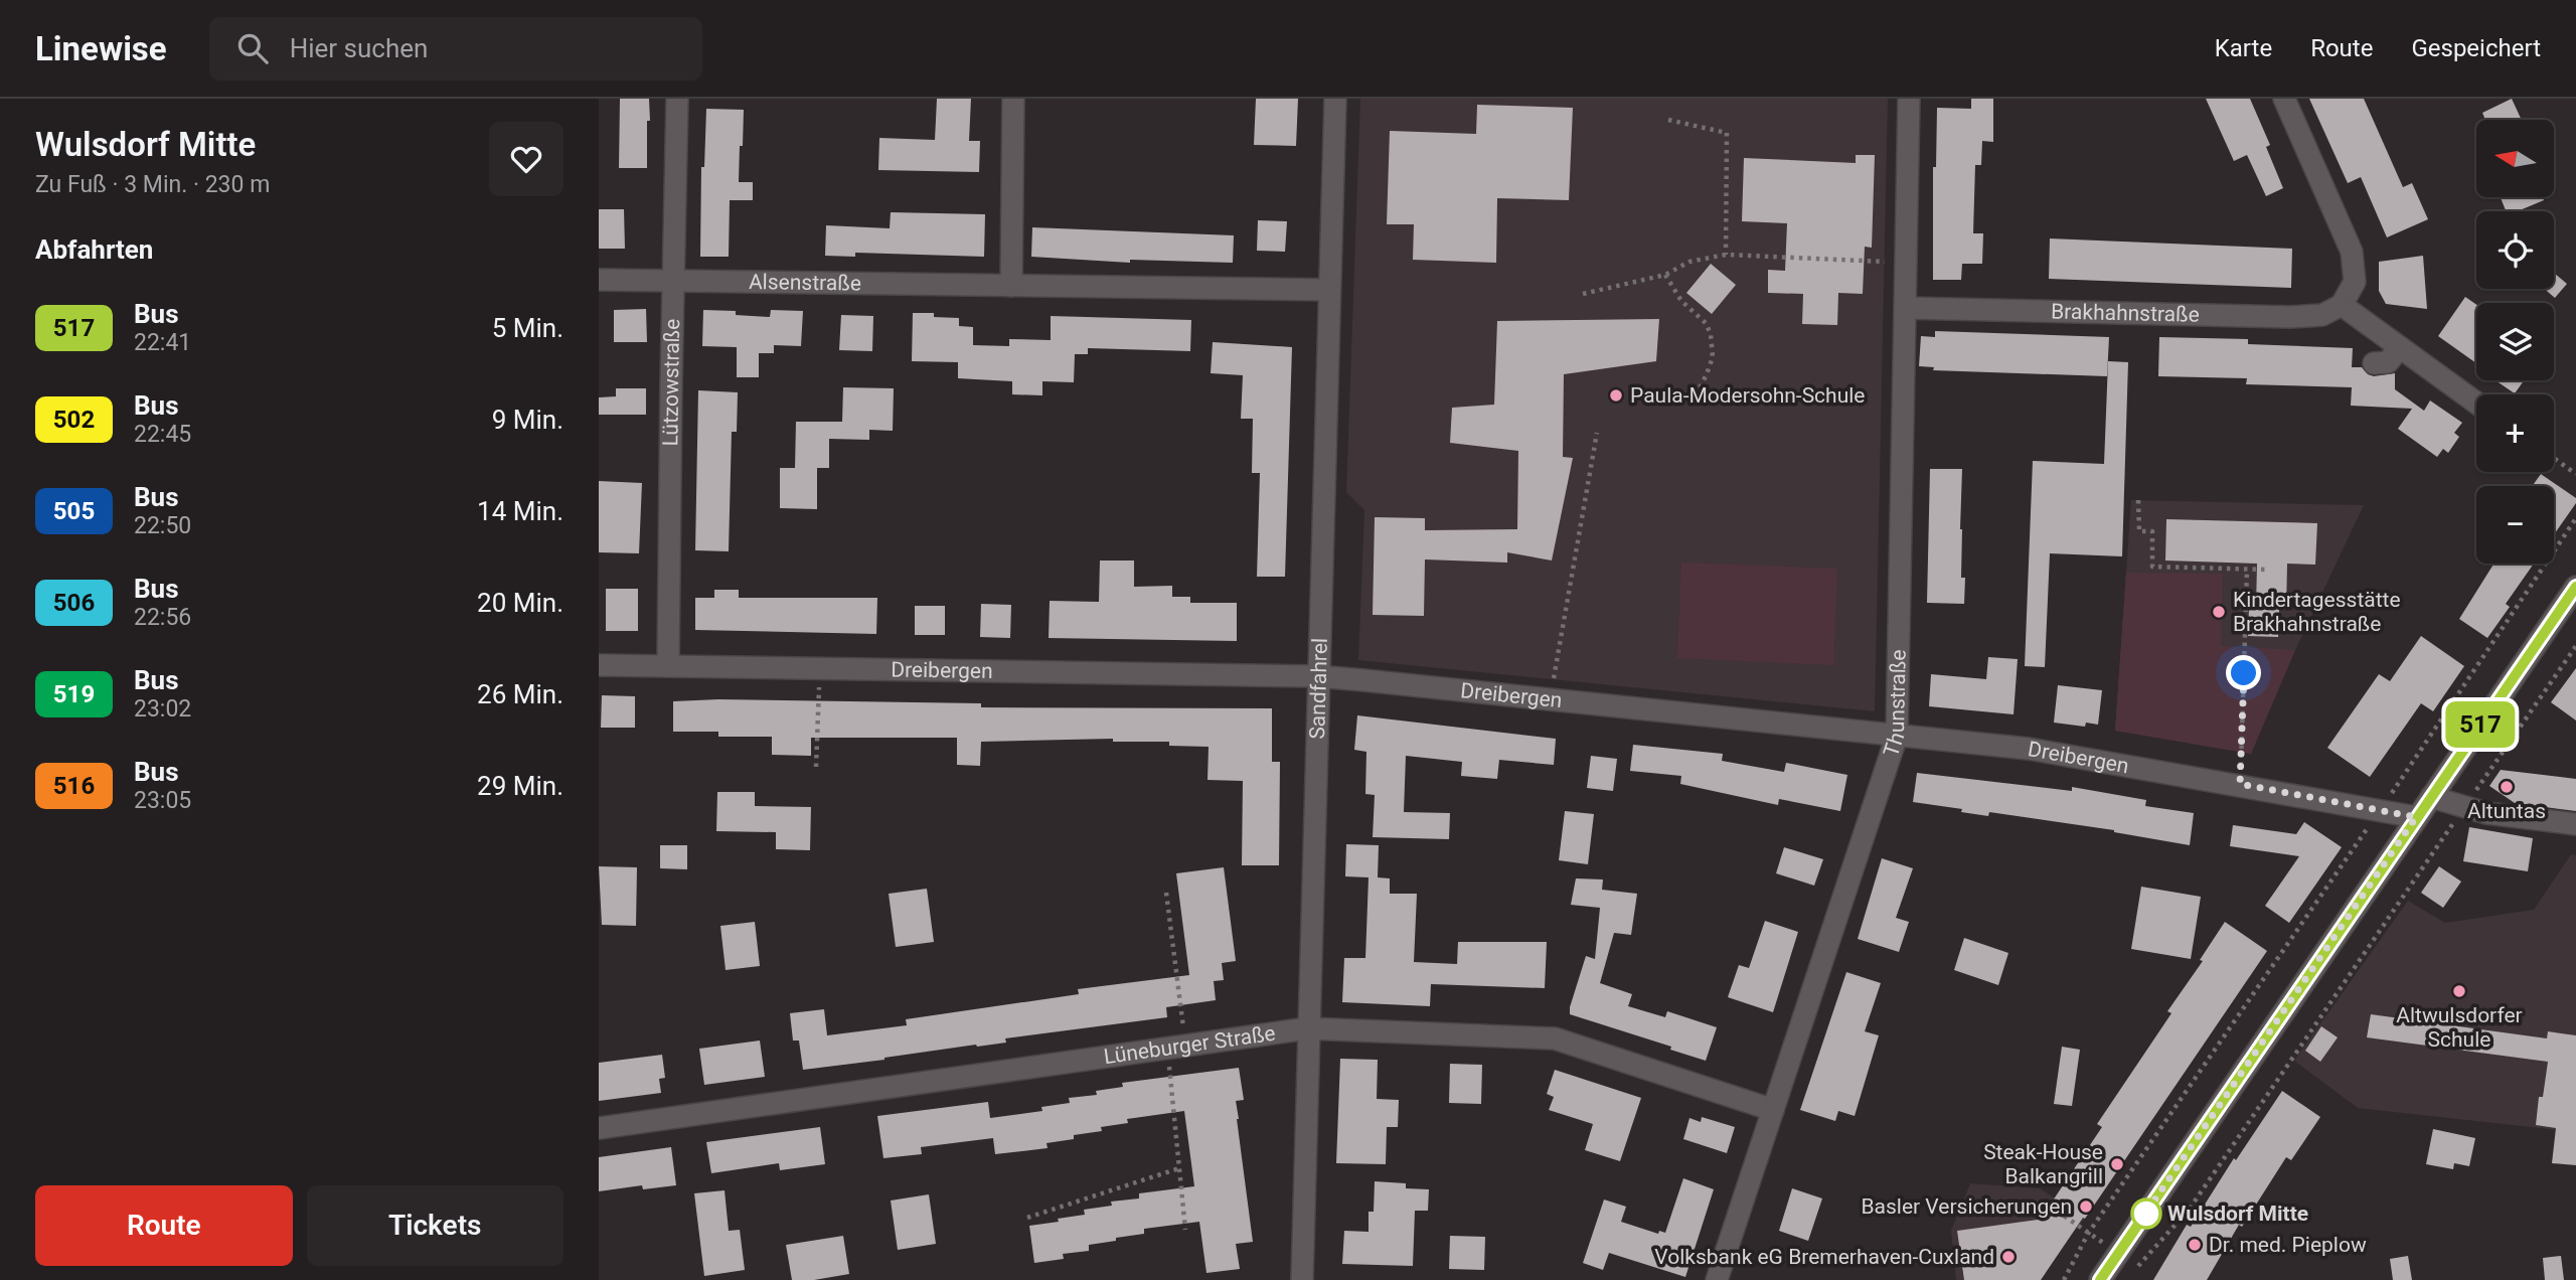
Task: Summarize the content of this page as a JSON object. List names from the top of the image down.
{
  "streets": {
    "street": [
      "Alsenstraße",
      "Brakhahnstraße",
      "Lützowstraße",
      "Dreibergen",
      "Sandfahrel",
      "Thunstraße",
      "Lüneburger Straße"
    ]
  },
  "crossings": [
    ["Alsenstraße", "Lützowstraße"],
    ["Alsenstraße", "Sandfahrel"],
    ["Brakhahnstraße", "Thunstraße"],
    ["Lützowstraße", "Dreibergen"],
    ["Dreibergen", "Sandfahrel"],
    ["Dreibergen", "Thunstraße"],
    ["Sandfahrel", "Lüneburger Straße"],
    ["Thunstraße", "Lüneburger Straße"]
  ],
  "places": [
    "Paula-Modersohn-Schule",
    "Kindertagesstätte Brakhahnstraße",
    "Altuntas",
    "Altwulsdorfer Schule",
    "Steak-House Balkangrill",
    "Basler Versicherungen",
    "Wulsdorf Mitte",
    "Dr. med. Pieplow",
    "Volksbank eG Bremerhaven-Cuxland"
  ],
  "lines": ["bus line 517"],
  "north": "left",
  "page": {
    "header": "Linewise",
    "search": "Hier suchen",
    "nav": ["Karte", "Route", "Gespeichert"],
    "heading": [
      ["Wulsdorf Mitte", "Zu Fuß · 3 Min. · 230 m"],
      "Abfahrten"
    ],
    "on_map": "517",
    "map_buttons": ["+", "−"],
    "list": [
      {
        "mark": "517",
        "name": "Bus",
        "note": "22:41",
        "value": "5 Min."
      },
      {
        "mark": "502",
        "name": "Bus",
        "note": "22:45",
        "value": "9 Min."
      },
      {
        "mark": "505",
        "name": "Bus",
        "note": "22:50",
        "value": "14 Min."
      },
      {
        "mark": "506",
        "name": "Bus",
        "note": "22:56",
        "value": "20 Min."
      },
      {
        "mark": "519",
        "name": "Bus",
        "note": "23:02",
        "value": "26 Min."
      },
      {
        "mark": "516",
        "name": "Bus",
        "note": "23:05",
        "value": "29 Min."
      }
    ],
    "buttons": ["Route", "Tickets"]
  }
}
